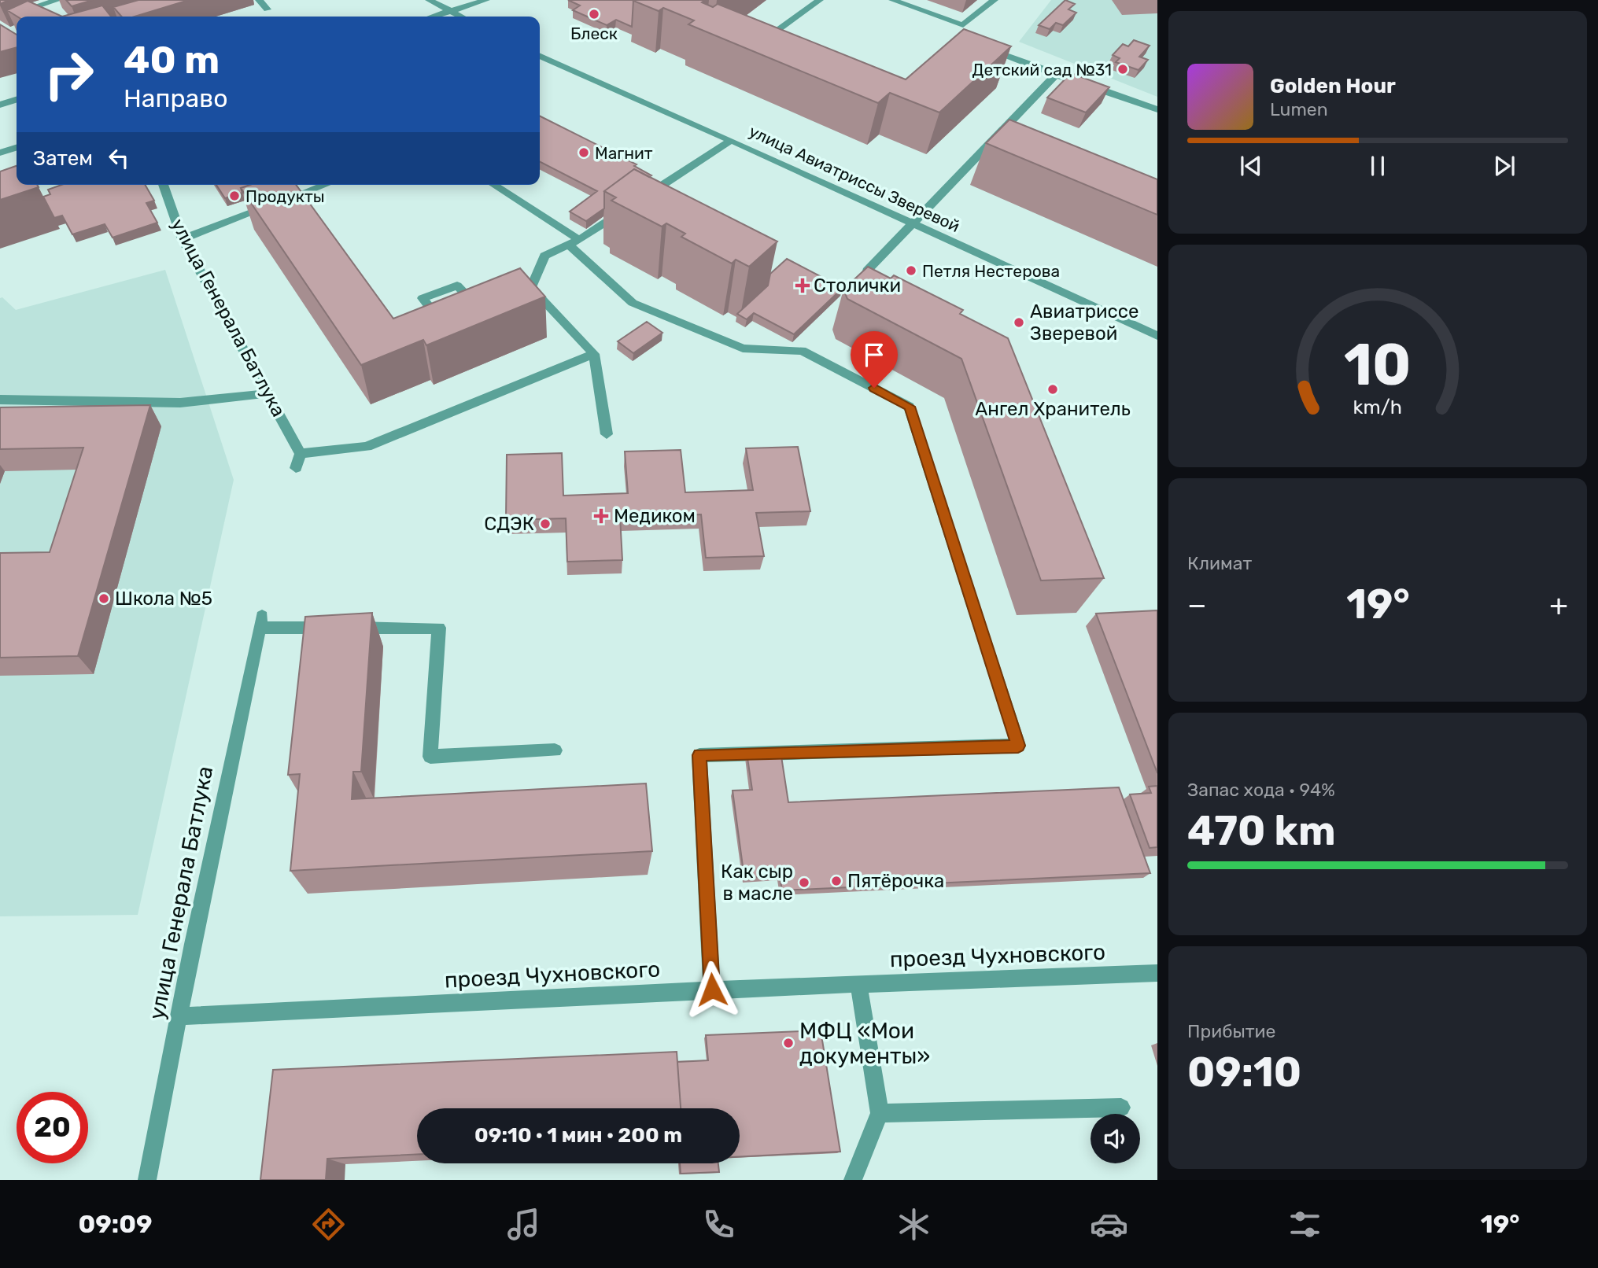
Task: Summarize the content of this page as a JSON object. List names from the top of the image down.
{
  "streets": {
    "street": ["улица Авиатриссы Зверевой", "улица Генерала Батлука", "проезд Чухновского"]
  },
  "crossings": [
    ["улица Генерала Батлука", "проезд Чухновского"]
  ],
  "places": {
    "other": [
      "Блеск",
      "Детский сад №31",
      "Магнит",
      "Продукты",
      "Петля Нестерова",
      "Авиатриссе Зверевой",
      "Ангел Хранитель",
      "СДЭК",
      "Школа №5",
      "Пятёрочка",
      "Как сыр в масле",
      "МФЦ «Мои документы»"
    ],
    "health": ["Столички", "Медиком"]
  },
  "page": {
    "turn": ["40 m", "Направо"],
    "song": ["Golden Hour", "Lumen"],
    "then": "Затем",
    "tile": [
      "Климат",
      ["Запас хода · 94%", "470 km"],
      ["Прибытие", "09:10"]
    ],
    "heat": ["−", "19°", "+"],
    "limit": "20",
    "trip": "09:10 · 1 мин · 200 m",
    "tabs": ["09:09", "19°"],
    "gauge": ["10", "km/h"]
  }
}
